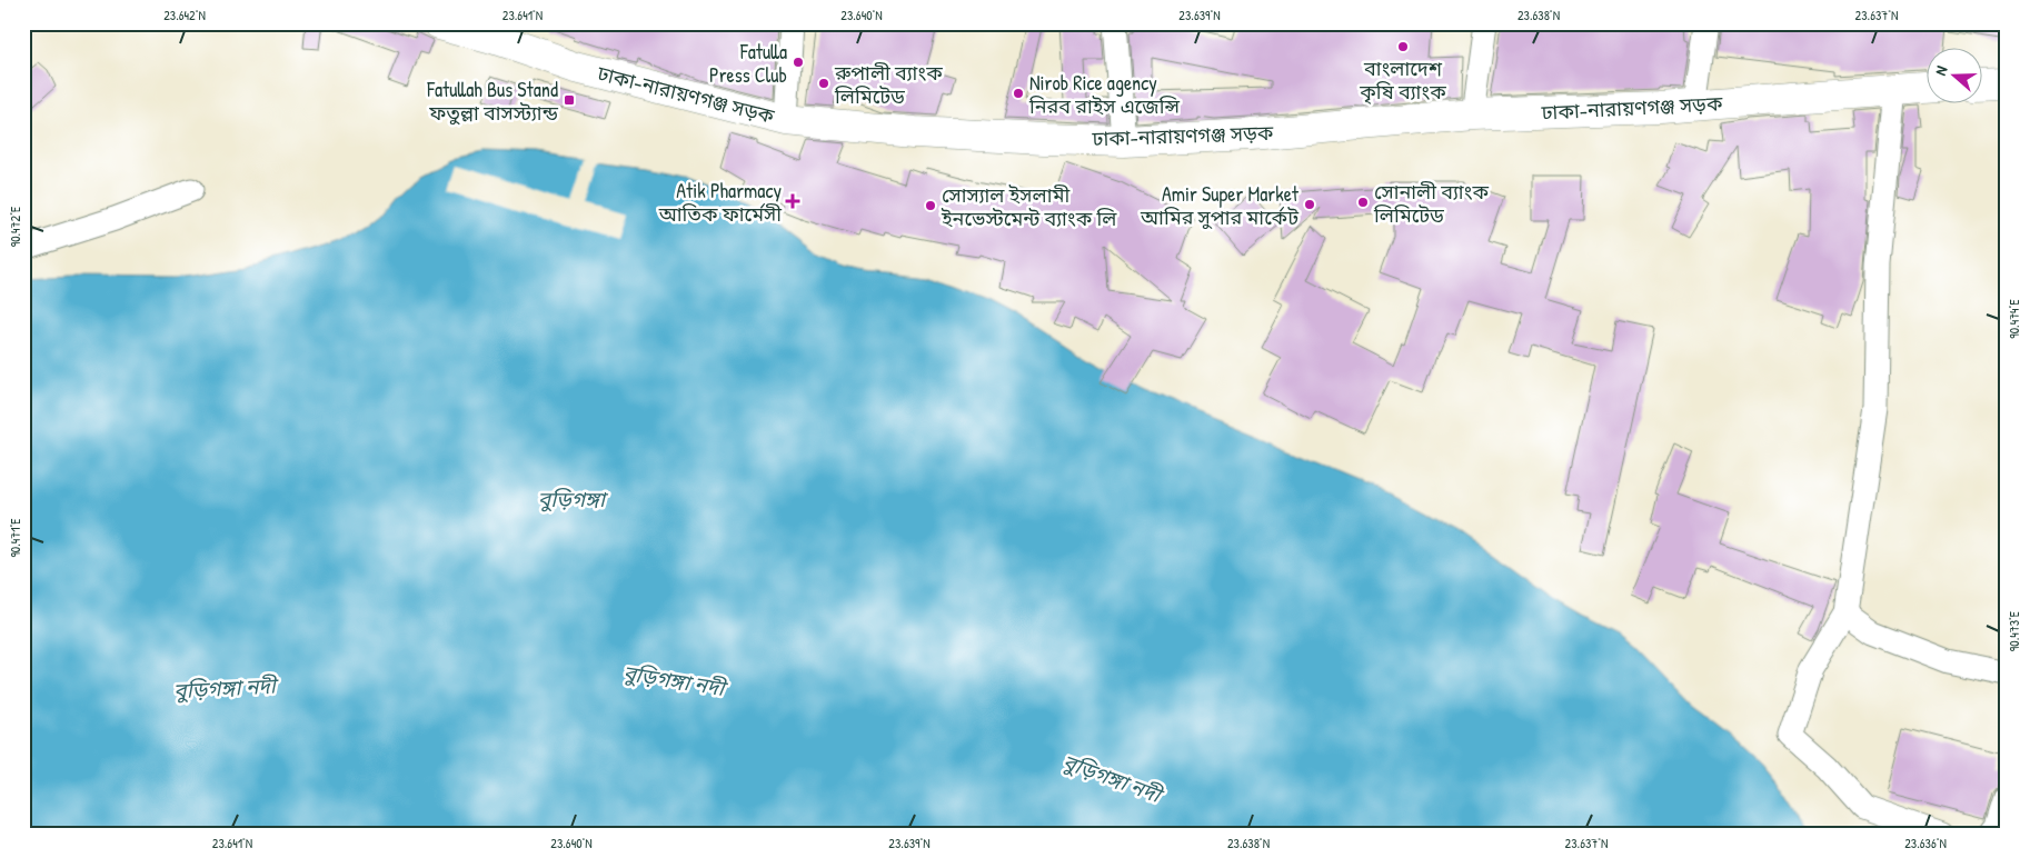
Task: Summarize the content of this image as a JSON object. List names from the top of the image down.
{
  "streets": {
    "highway": ["ঢাকা-নারায়ণগঞ্জ সড়ক"]
  },
  "water": ["বুড়িগঙ্গা", "বুড়িগঙ্গা নদী"],
  "places": {
    "other": [
      "বাংলাদেশ কৃষি ব্যাংক",
      "Fatulla Press Club",
      "রুপালী ব্যাংক লিমিটেড",
      "Nirob Rice agency নিরব রাইস এজেন্সি",
      "সোনালী ব্যাংক লিমিটেড",
      "Amir Super Market আমির সুপার মার্কেট",
      "সোস্যাল ইসলামী ইনভেস্টমেন্ট ব্যাংক লি"
    ],
    "transit": ["Fatullah Bus Stand ফতুল্লা বাসস্ট্যান্ড"],
    "health": ["Atik Pharmacy আতিক ফার্মেসী"]
  },
  "north": "left",
  "coordinates": [
    "23.642°N",
    "23.641°N",
    "23.640°N",
    "23.639°N",
    "23.638°N",
    "23.637°N",
    "90.472°E",
    "90.474°E",
    "90.471°E",
    "90.473°E",
    "23.636°N"
  ]
}
